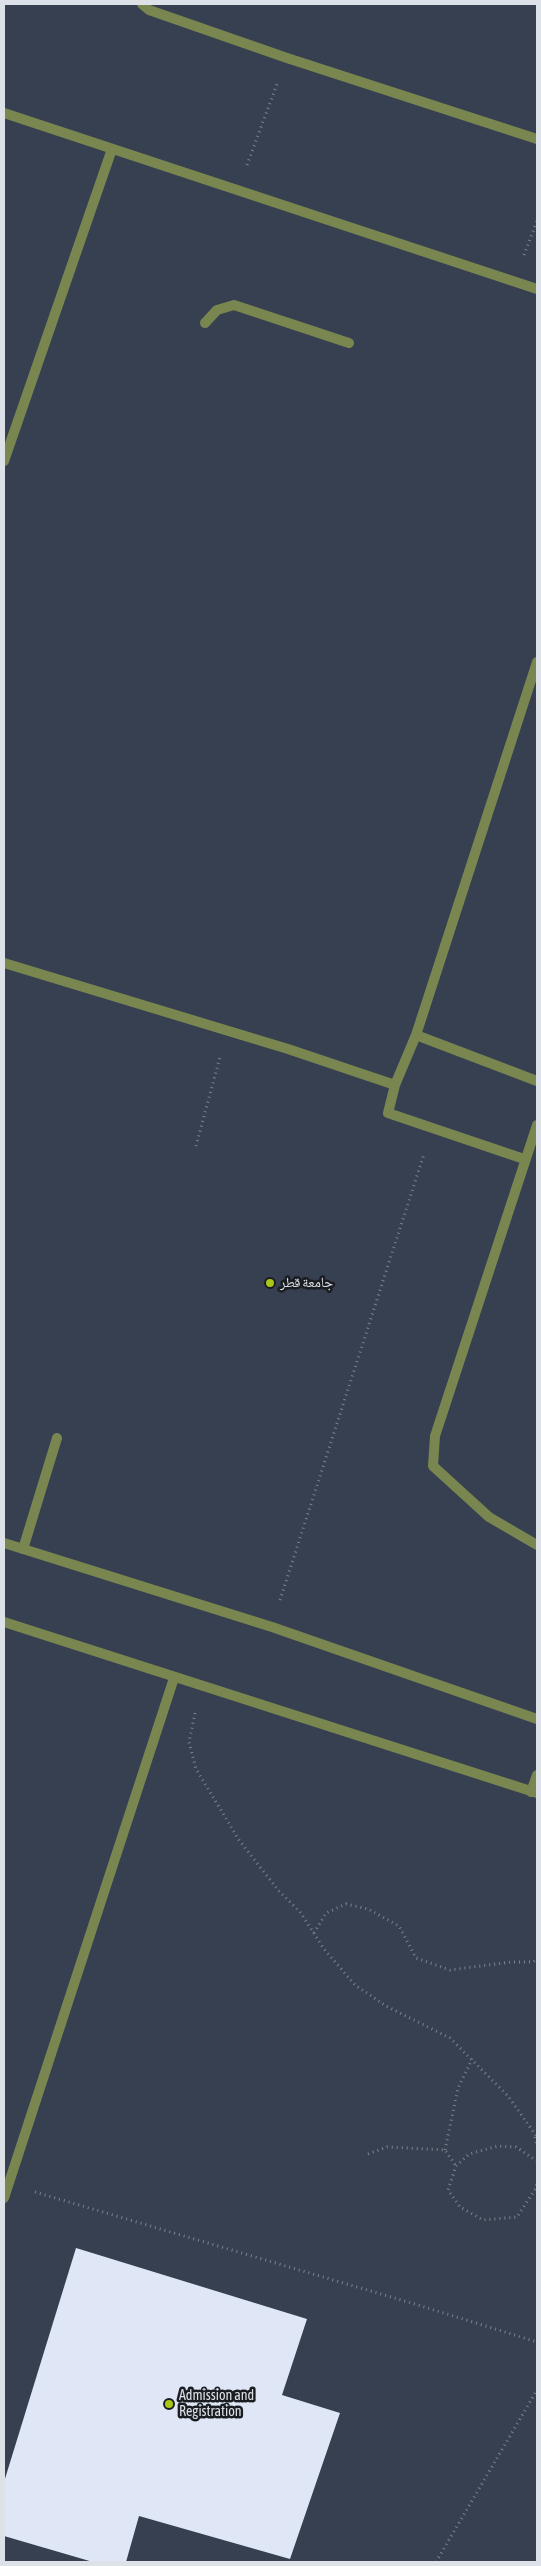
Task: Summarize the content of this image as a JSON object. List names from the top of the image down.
{
  "places": ["جامعة قطر", "Admission and Registration"]
}
